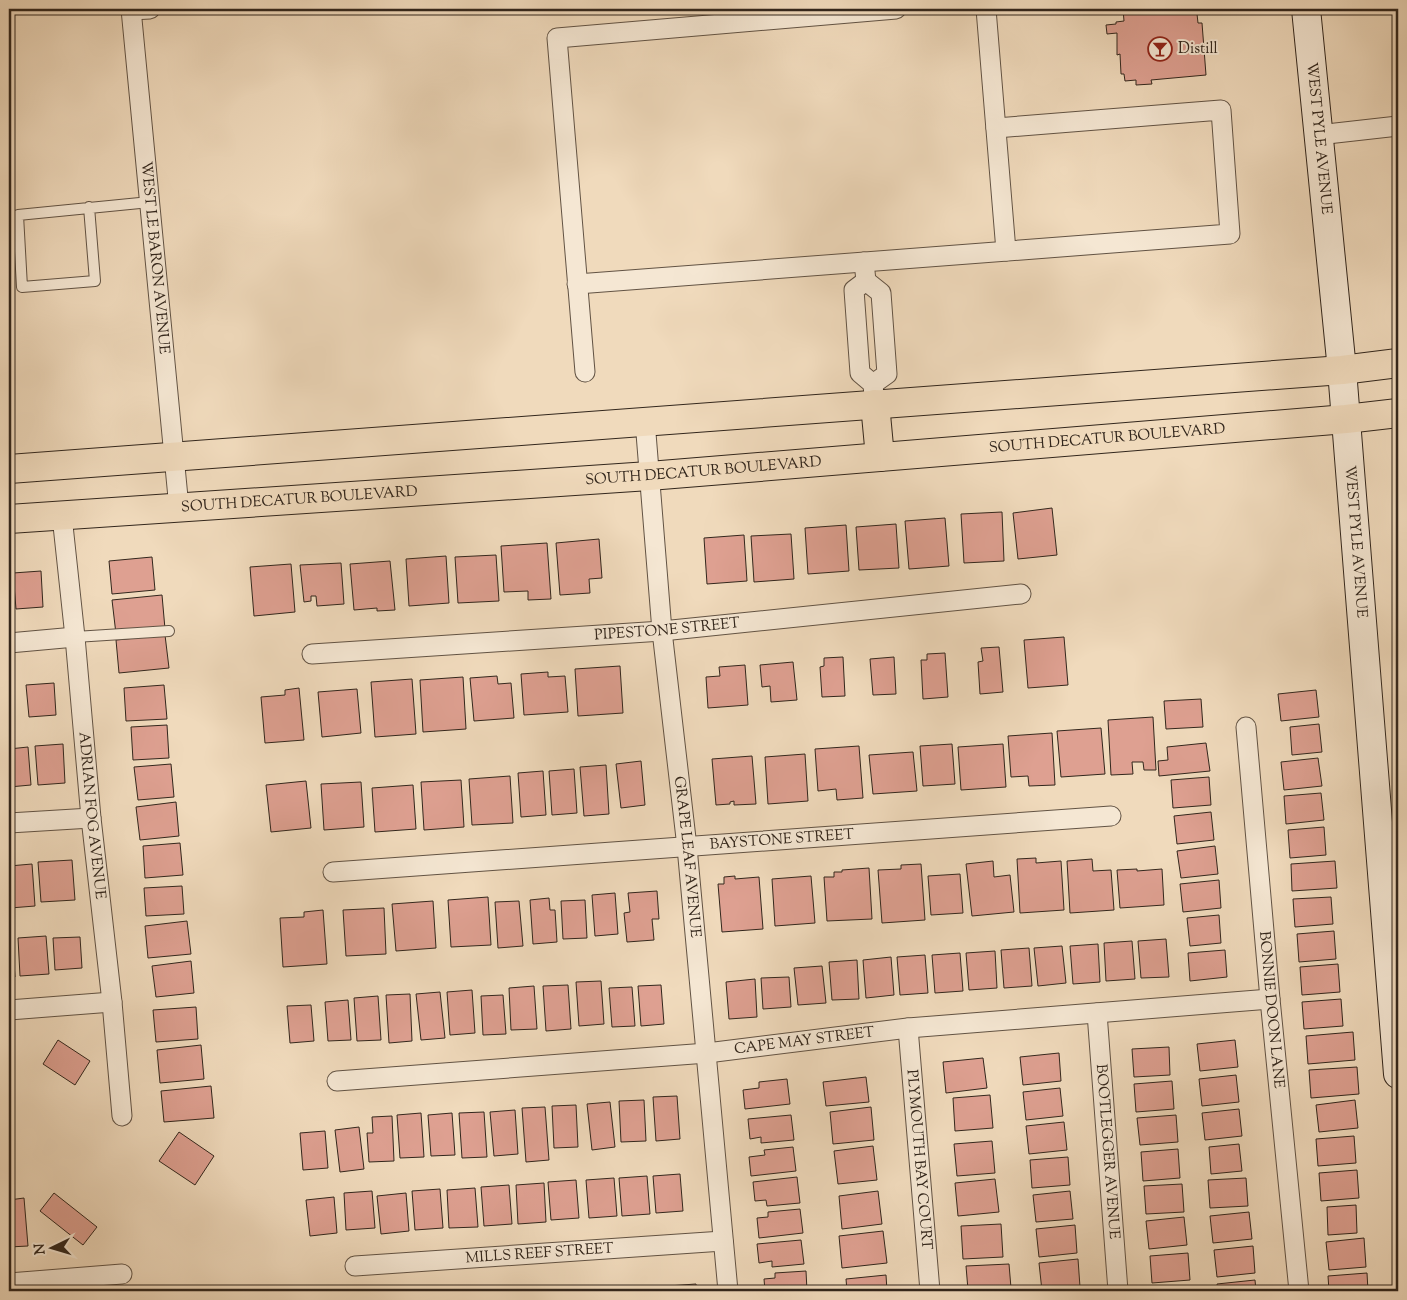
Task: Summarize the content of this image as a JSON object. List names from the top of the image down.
{
  "streets": {
    "main road": ["SOUTH DECATUR BOULEVARD"],
    "street": [
      "WEST PYLE AVENUE",
      "WEST LE BARON AVENUE",
      "PIPESTONE STREET",
      "ADRIAN FOG AVENUE",
      "BAYSTONE STREET",
      "GRAPE LEAF AVENUE",
      "BONNIE DOON LANE",
      "CAPE MAY STREET",
      "BOOTLEGGER AVENUE",
      "PLYMOUTH BAY COURT",
      "MILLS REEF STREET"
    ]
  },
  "crossings": [
    ["WEST PYLE AVENUE", "SOUTH DECATUR BOULEVARD"],
    ["WEST LE BARON AVENUE", "SOUTH DECATUR BOULEVARD"],
    ["SOUTH DECATUR BOULEVARD", "ADRIAN FOG AVENUE"],
    ["SOUTH DECATUR BOULEVARD", "GRAPE LEAF AVENUE"],
    ["PIPESTONE STREET", "GRAPE LEAF AVENUE"],
    ["BAYSTONE STREET", "GRAPE LEAF AVENUE"],
    ["GRAPE LEAF AVENUE", "CAPE MAY STREET"],
    ["GRAPE LEAF AVENUE", "MILLS REEF STREET"],
    ["BONNIE DOON LANE", "CAPE MAY STREET"],
    ["CAPE MAY STREET", "BOOTLEGGER AVENUE"],
    ["CAPE MAY STREET", "PLYMOUTH BAY COURT"]
  ],
  "places": {
    "bar": ["Distill"]
  },
  "north": "left"
}
